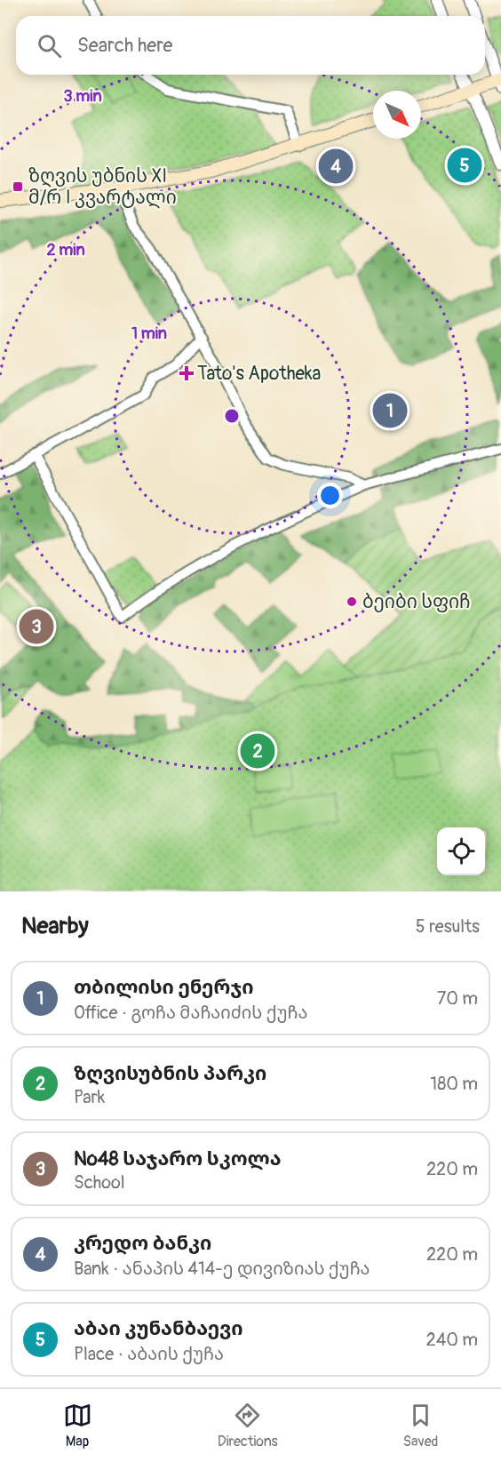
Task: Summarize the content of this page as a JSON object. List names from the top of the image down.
{
  "places": {
    "transit": ["ზღვის უბნის XI მ/რ I კვარტალი"],
    "health": ["Tato's Apotheka"],
    "other": ["ბეიბი სფიჩ"]
  },
  "north": "bottom right",
  "page": {
    "search": "Search here",
    "pins": [
      "5",
      "4",
      "1",
      "3",
      "2"
    ],
    "heading": ["Nearby", "5 results"],
    "list": [
      {
        "mark": "1",
        "name": "თბილისი ენერჯი",
        "note": "Office · გოჩა მაჩაიძის ქუჩა",
        "value": "70 m"
      },
      {
        "mark": "2",
        "name": "ზღვისუბნის პარკი",
        "note": "Park",
        "value": "180 m"
      },
      {
        "mark": "3",
        "name": "№48 საჯარო სკოლა",
        "note": "School",
        "value": "220 m"
      },
      {
        "mark": "4",
        "name": "კრედო ბანკი",
        "note": "Bank · ანაპის 414-ე დივიზიას ქუჩა",
        "value": "220 m"
      },
      {
        "mark": "5",
        "name": "აბაი კუნანბაევი",
        "note": "Place · აბაის ქუჩა",
        "value": "240 m"
      }
    ],
    "nav": ["Map", "Directions", "Saved"]
  },
  "rings": ["3 min", "2 min", "1 min"]
}
